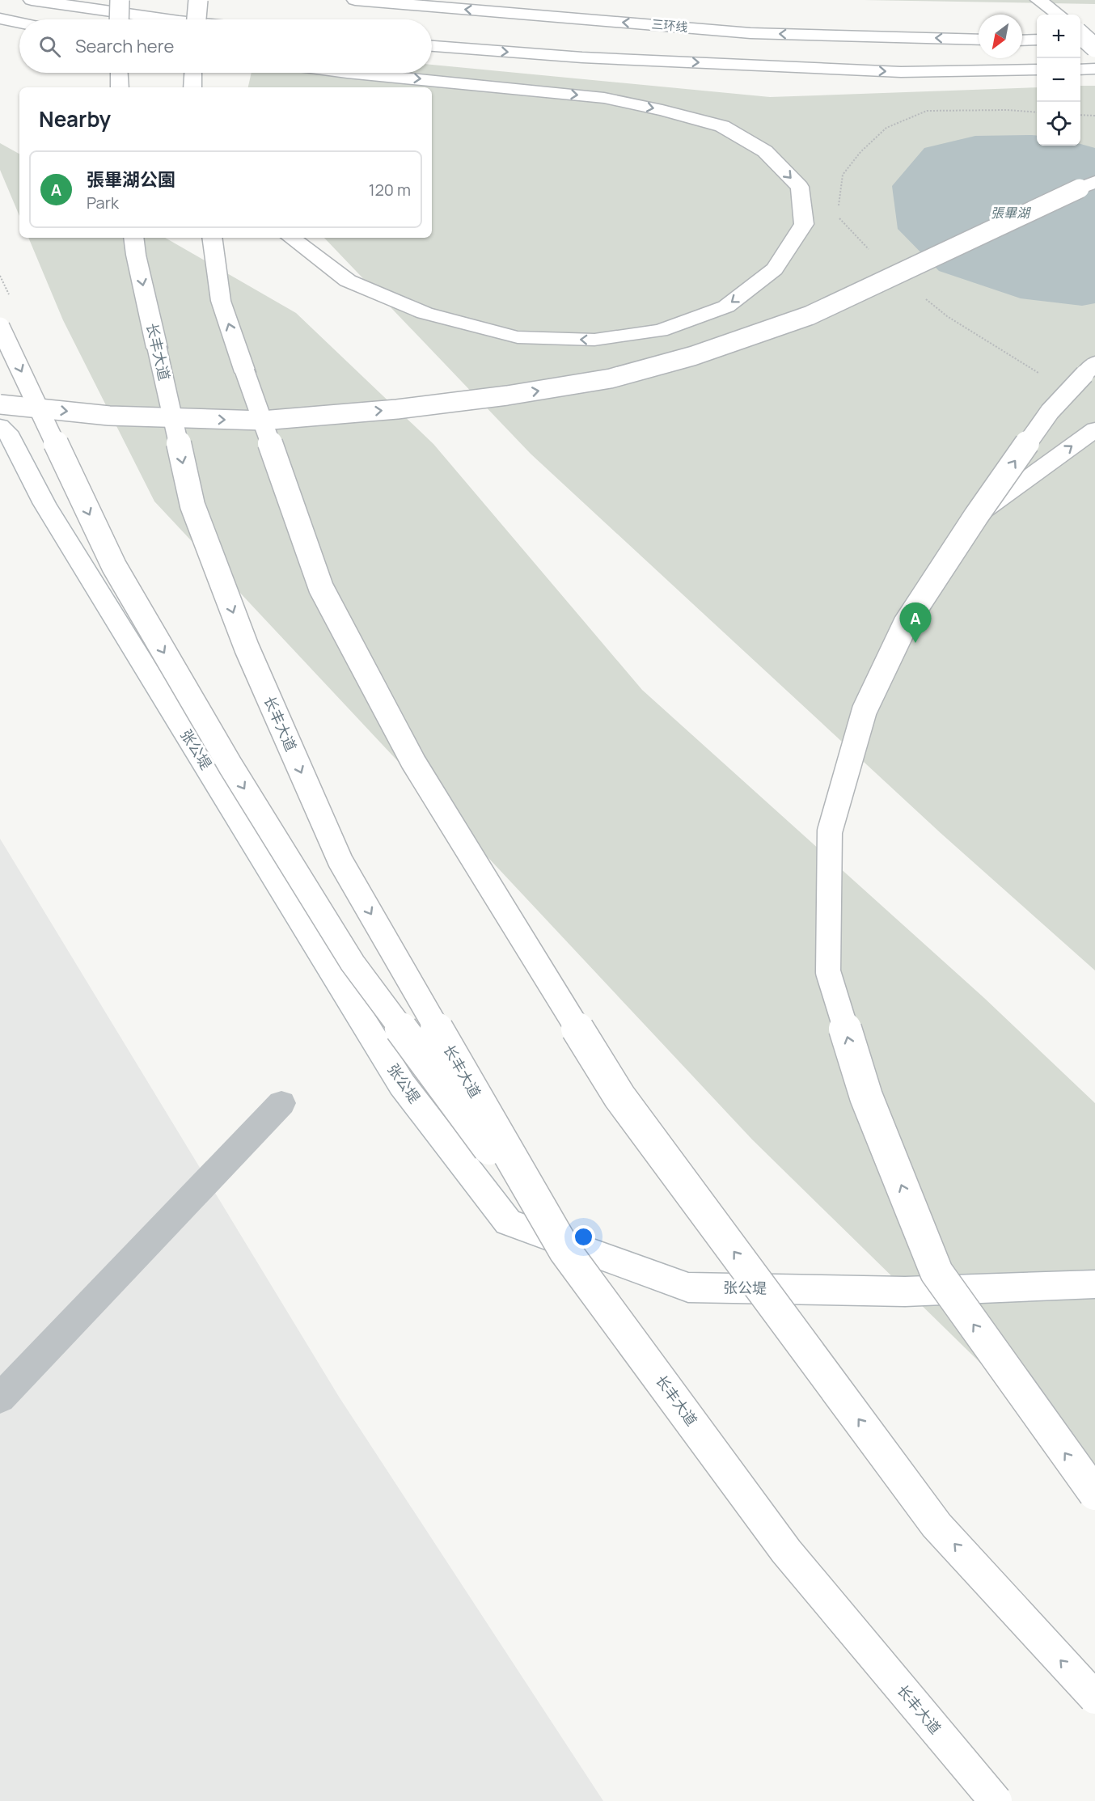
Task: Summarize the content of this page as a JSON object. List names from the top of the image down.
{
  "streets": {
    "main road": ["三环线", "长丰大道", "张公堤"]
  },
  "water": ["張畢湖"],
  "north": "bottom left",
  "page": {
    "map_buttons": ["+", "−"],
    "search": "Search here",
    "heading": "Nearby",
    "list": [
      {
        "mark": "A",
        "name": "張畢湖公園",
        "note": "Park",
        "value": "120 m"
      }
    ],
    "pins": "A"
  }
}
